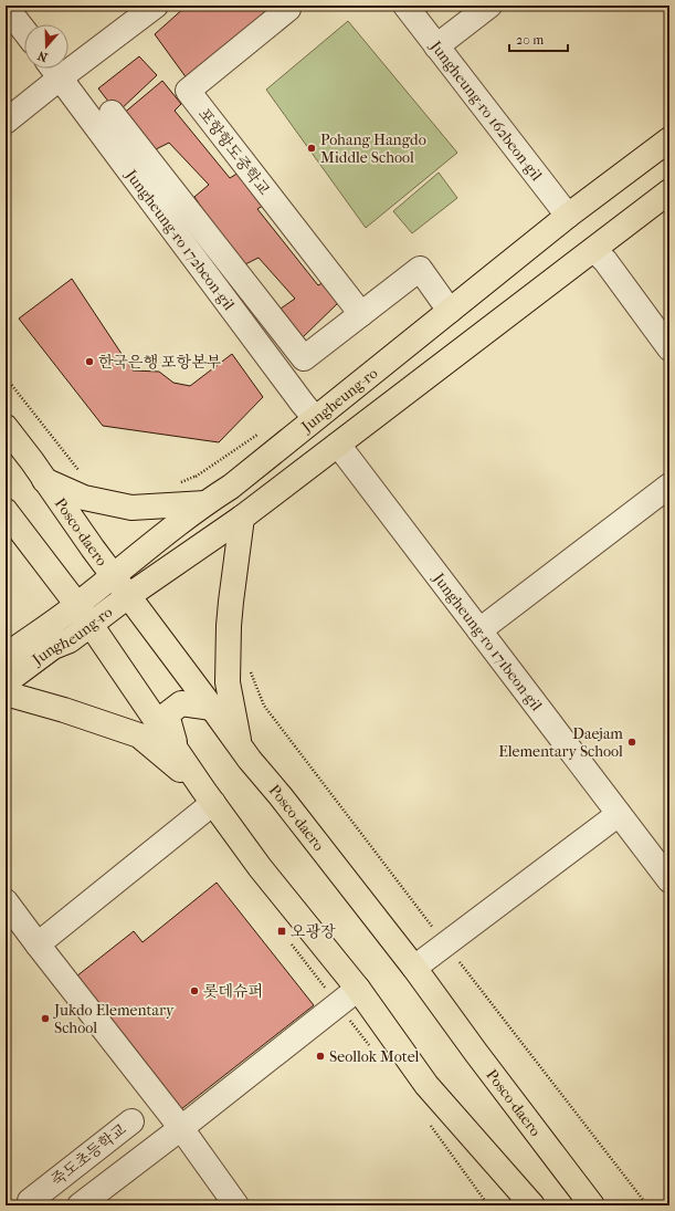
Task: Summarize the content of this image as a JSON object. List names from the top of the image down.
{
  "streets": {
    "main road": ["Jungheung-ro", "Posco-daero"],
    "street": [
      "Jungheung-ro 162beon-gil",
      "포항항도중학교",
      "Jungheung-ro 172beon-gil",
      "Jungheung-ro 171beon-gil",
      "죽도초등학교"
    ]
  },
  "crossings": [
    ["Jungheung-ro 162beon-gil", "Jungheung-ro"],
    ["Jungheung-ro 172beon-gil", "Jungheung-ro"],
    ["Jungheung-ro", "Posco-daero"],
    ["Jungheung-ro", "Jungheung-ro 171beon-gil"]
  ],
  "places": {
    "other": [
      "Pohang Hangdo Middle School",
      "한국은행 포항본부",
      "Daejam Elementary School",
      "롯데슈퍼",
      "Jukdo Elementary School",
      "Seollok Motel"
    ],
    "transit": ["오광장"]
  },
  "scale_bar": "20 m",
  "north": "bottom"
}
